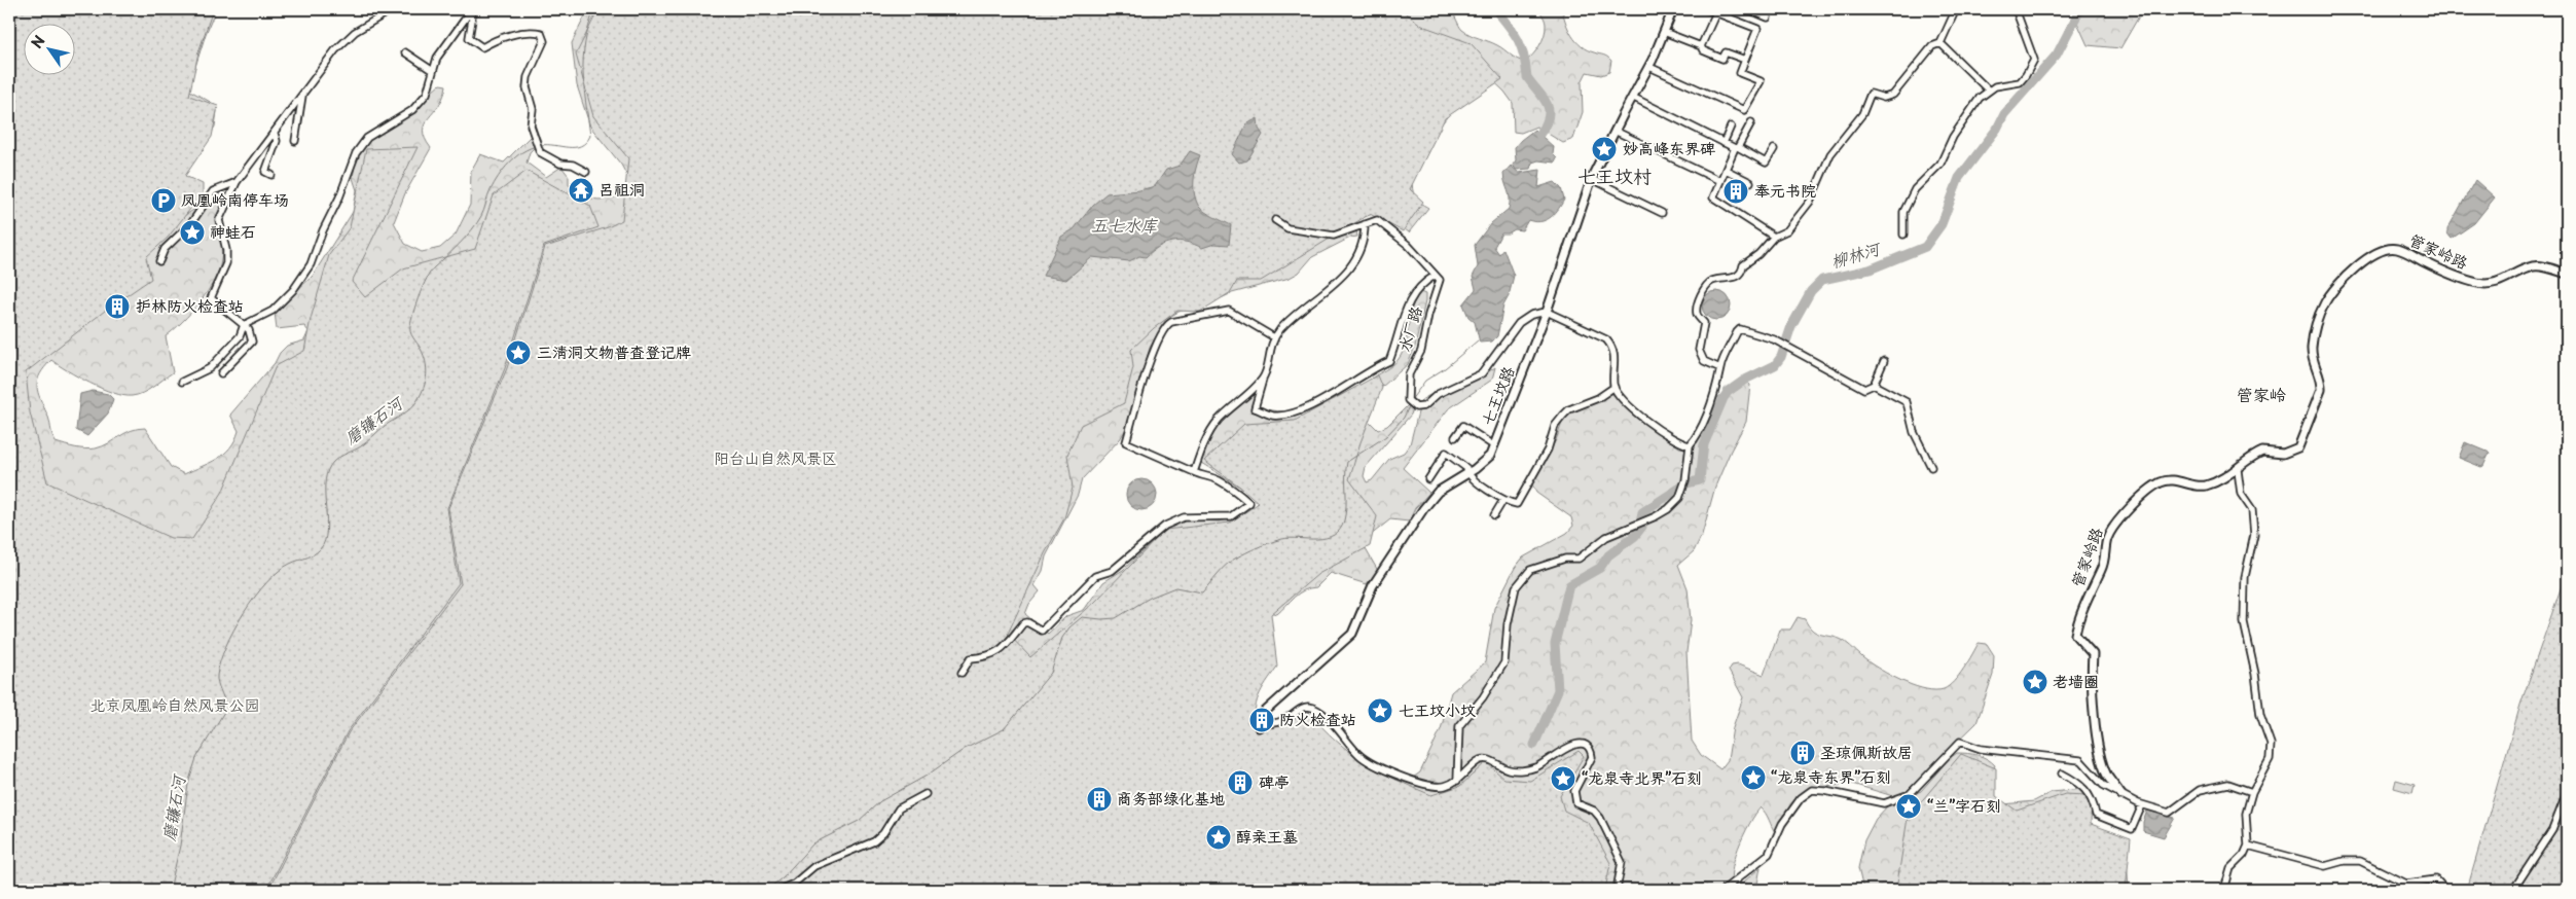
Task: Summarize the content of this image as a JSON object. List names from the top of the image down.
{
  "streets": {
    "street": ["管家岭路", "水厂路", "七王坟路"]
  },
  "crossings": [
    ["水厂路", "七王坟路"]
  ],
  "districts": ["七王坟村", "管家岭"],
  "water": ["五七水库", "柳林河", "磨镰石河"],
  "parks": ["阳台山自然风景区", "北京凤凰岭自然风景公园"],
  "places": {
    "place": [
      "妙高峰东界碑",
      "神蛙石",
      "三清洞文物普查登记牌",
      "老墙圈",
      "七王坟小坟",
      "“龙泉寺东界”石刻",
      "“龙泉寺北界”石刻",
      "“兰”字石刻",
      "醇亲王墓"
    ],
    "temple": ["吕祖洞"],
    "building": [
      "奉元书院",
      "护林防火检查站",
      "防火检查站",
      "圣琼佩斯故居",
      "碑亭",
      "商务部绿化基地"
    ],
    "parking": ["凤凰岭南停车场"]
  },
  "north": "top left"
}
